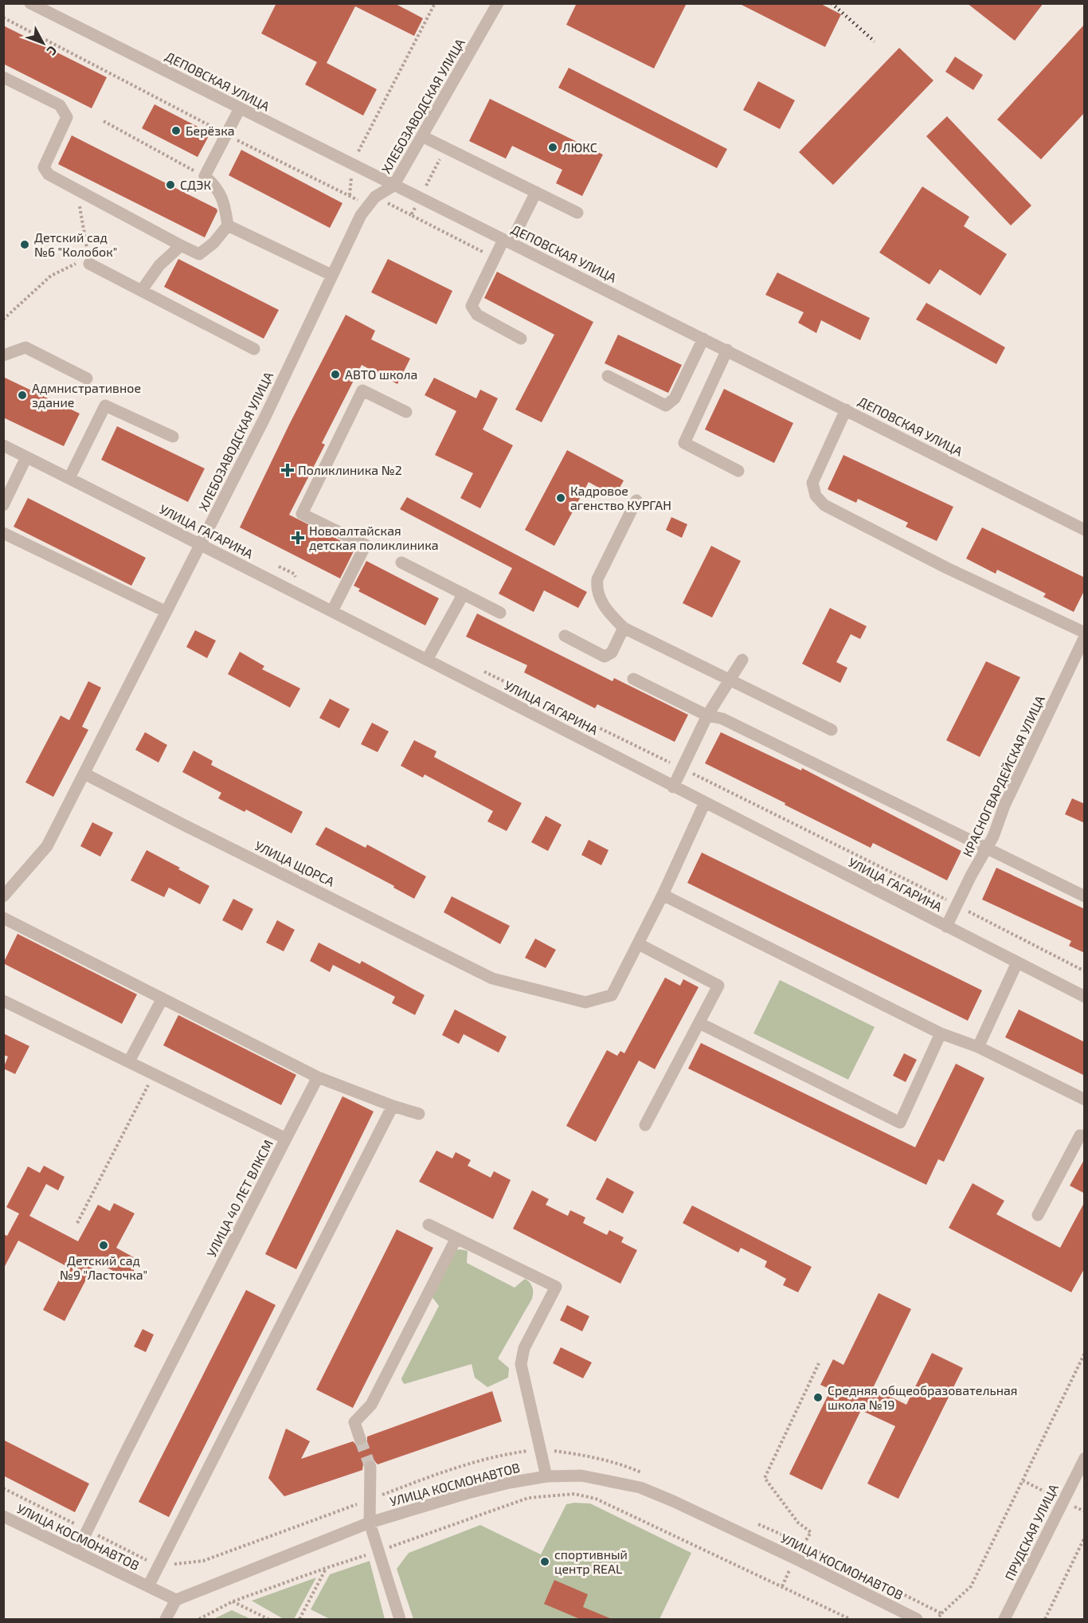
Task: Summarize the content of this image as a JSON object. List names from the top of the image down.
{
  "streets": {
    "street": [
      "ДЕПОВСКАЯ УЛИЦА",
      "ХЛЕБОЗАВОДСКАЯ УЛИЦА",
      "УЛИЦА ГАГАРИНА",
      "КРАСНОГВАРДЕЙСКАЯ УЛИЦА",
      "УЛИЦА ЩОРСА",
      "УЛИЦА 40 ЛЕТ ВЛКСМ",
      "УЛИЦА КОСМОНАВТОВ",
      "ПРУДСКАЯ УЛИЦА"
    ]
  },
  "crossings": [
    ["ДЕПОВСКАЯ УЛИЦА", "ХЛЕБОЗАВОДСКАЯ УЛИЦА"],
    ["ХЛЕБОЗАВОДСКАЯ УЛИЦА", "УЛИЦА ГАГАРИНА"],
    ["ХЛЕБОЗАВОДСКАЯ УЛИЦА", "УЛИЦА ЩОРСА"],
    ["УЛИЦА ГАГАРИНА", "КРАСНОГВАРДЕЙСКАЯ УЛИЦА"],
    ["УЛИЦА ГАГАРИНА", "УЛИЦА ЩОРСА"],
    ["УЛИЦА 40 ЛЕТ ВЛКСМ", "УЛИЦА КОСМОНАВТОВ"]
  ],
  "places": {
    "other": [
      "Берёзка",
      "ЛЮКС",
      "СДЭК",
      "Детский сад №6 \"Колобок\"",
      "АВТО школа",
      "Адмнистративное здание",
      "Кадровое агенство КУРГАН",
      "Детский сад №9 \"Ласточка\"",
      "Средняя общеобразовательная школа №19",
      "спортивный центр REAL"
    ],
    "health": ["Поликлиника №2", "Новоалтайская детская поликлиника"]
  },
  "north": "bottom right"
}
